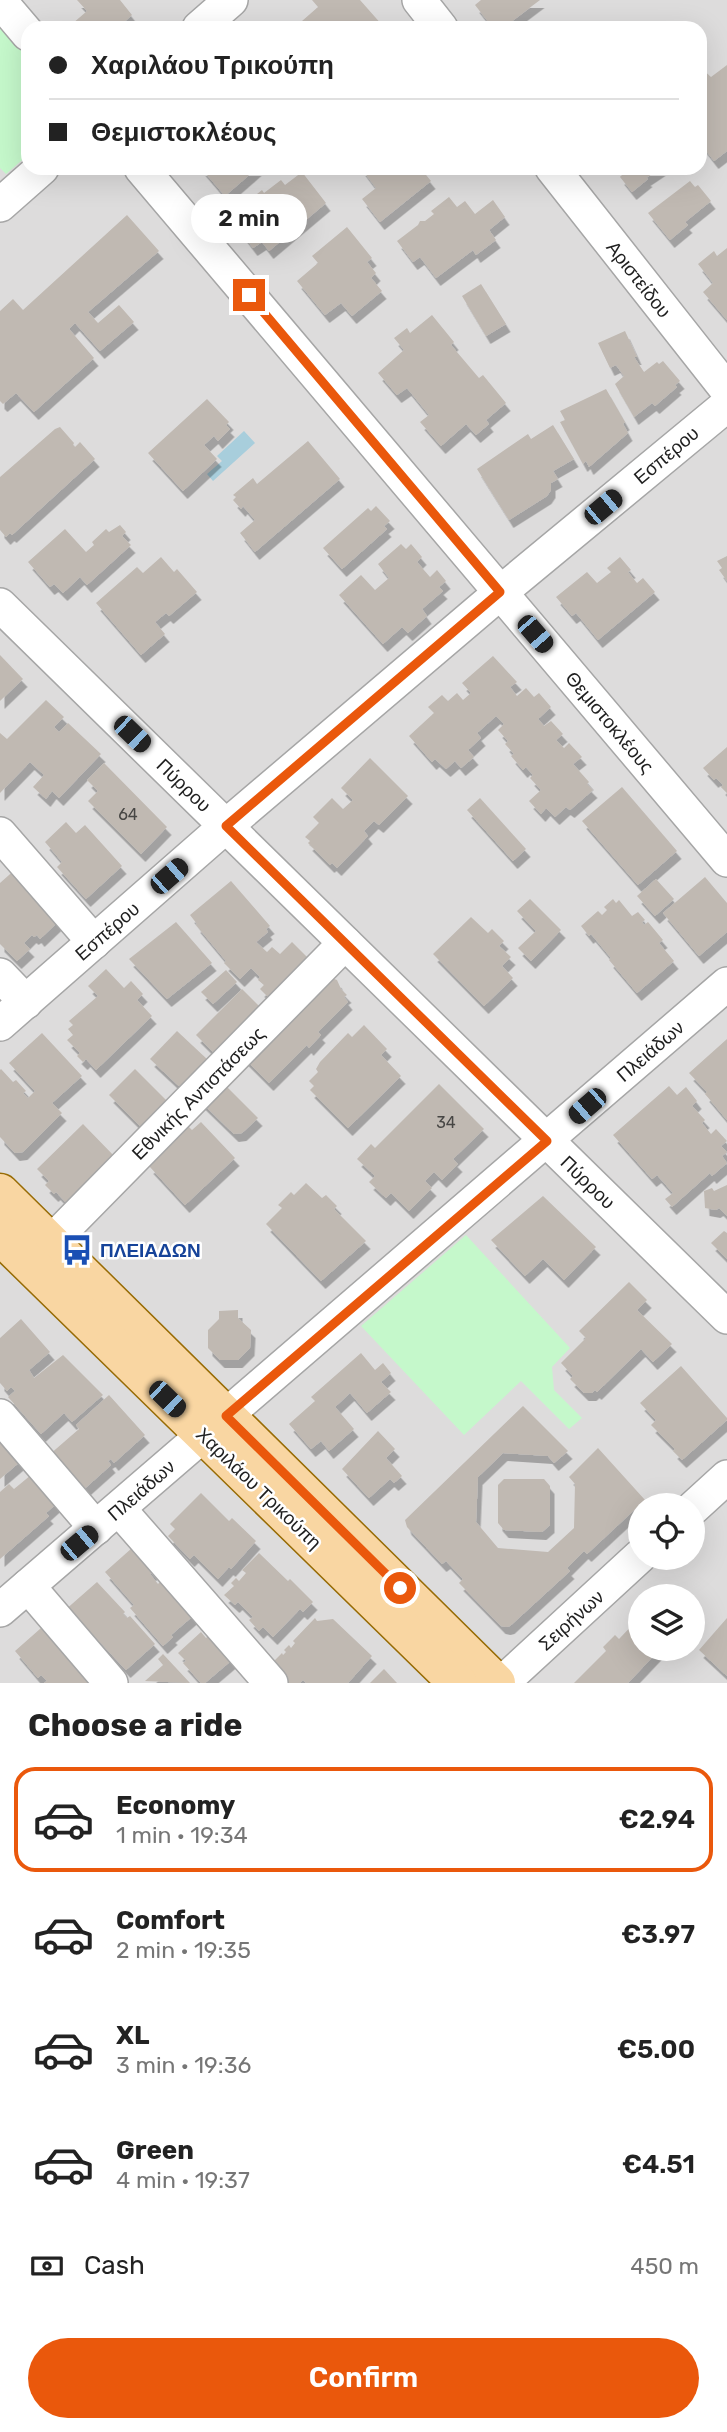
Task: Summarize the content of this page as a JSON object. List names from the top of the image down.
{
  "streets": {
    "main road": ["Χαριλάου Τρικούπη"],
    "street": [
      "Αριστείδου",
      "Εσπέρου",
      "Θεμιστοκλέους",
      "Πύρρου",
      "Πλειάδων",
      "Εθνικής Αντιστάσεως",
      "Σειρήνων"
    ]
  },
  "crossings": [
    ["Εσπέρου", "Θεμιστοκλέους"],
    ["Εσπέρου", "Πύρρου"],
    ["Πύρρου", "Πλειάδων"],
    ["Πύρρου", "Εθνικής Αντιστάσεως"],
    ["Πλειάδων", "Χαριλάου Τρικούπη"],
    ["Εθνικής Αντιστάσεως", "Χαριλάου Τρικούπη"]
  ],
  "places": {
    "bus stop": ["ΠΛΕΙΑΔΩΝ"]
  },
  "house_numbers": ["64", "34"],
  "page": {
    "banner": ["Χαριλάου Τρικούπη", "Θεμιστοκλέους"],
    "bubble": "2 min",
    "heading": "Choose a ride",
    "list": [
      {
        "name": "Economy",
        "note": "1 min · 19:34",
        "value": "€2.94"
      },
      {
        "name": "Comfort",
        "note": "2 min · 19:35",
        "value": "€3.97"
      },
      {
        "name": "XL",
        "note": "3 min · 19:36",
        "value": "€5.00"
      },
      {
        "name": "Green",
        "note": "4 min · 19:37",
        "value": "€4.51"
      }
    ],
    "pay": ["Cash", "450 m"],
    "buttons": "Confirm"
  }
}
